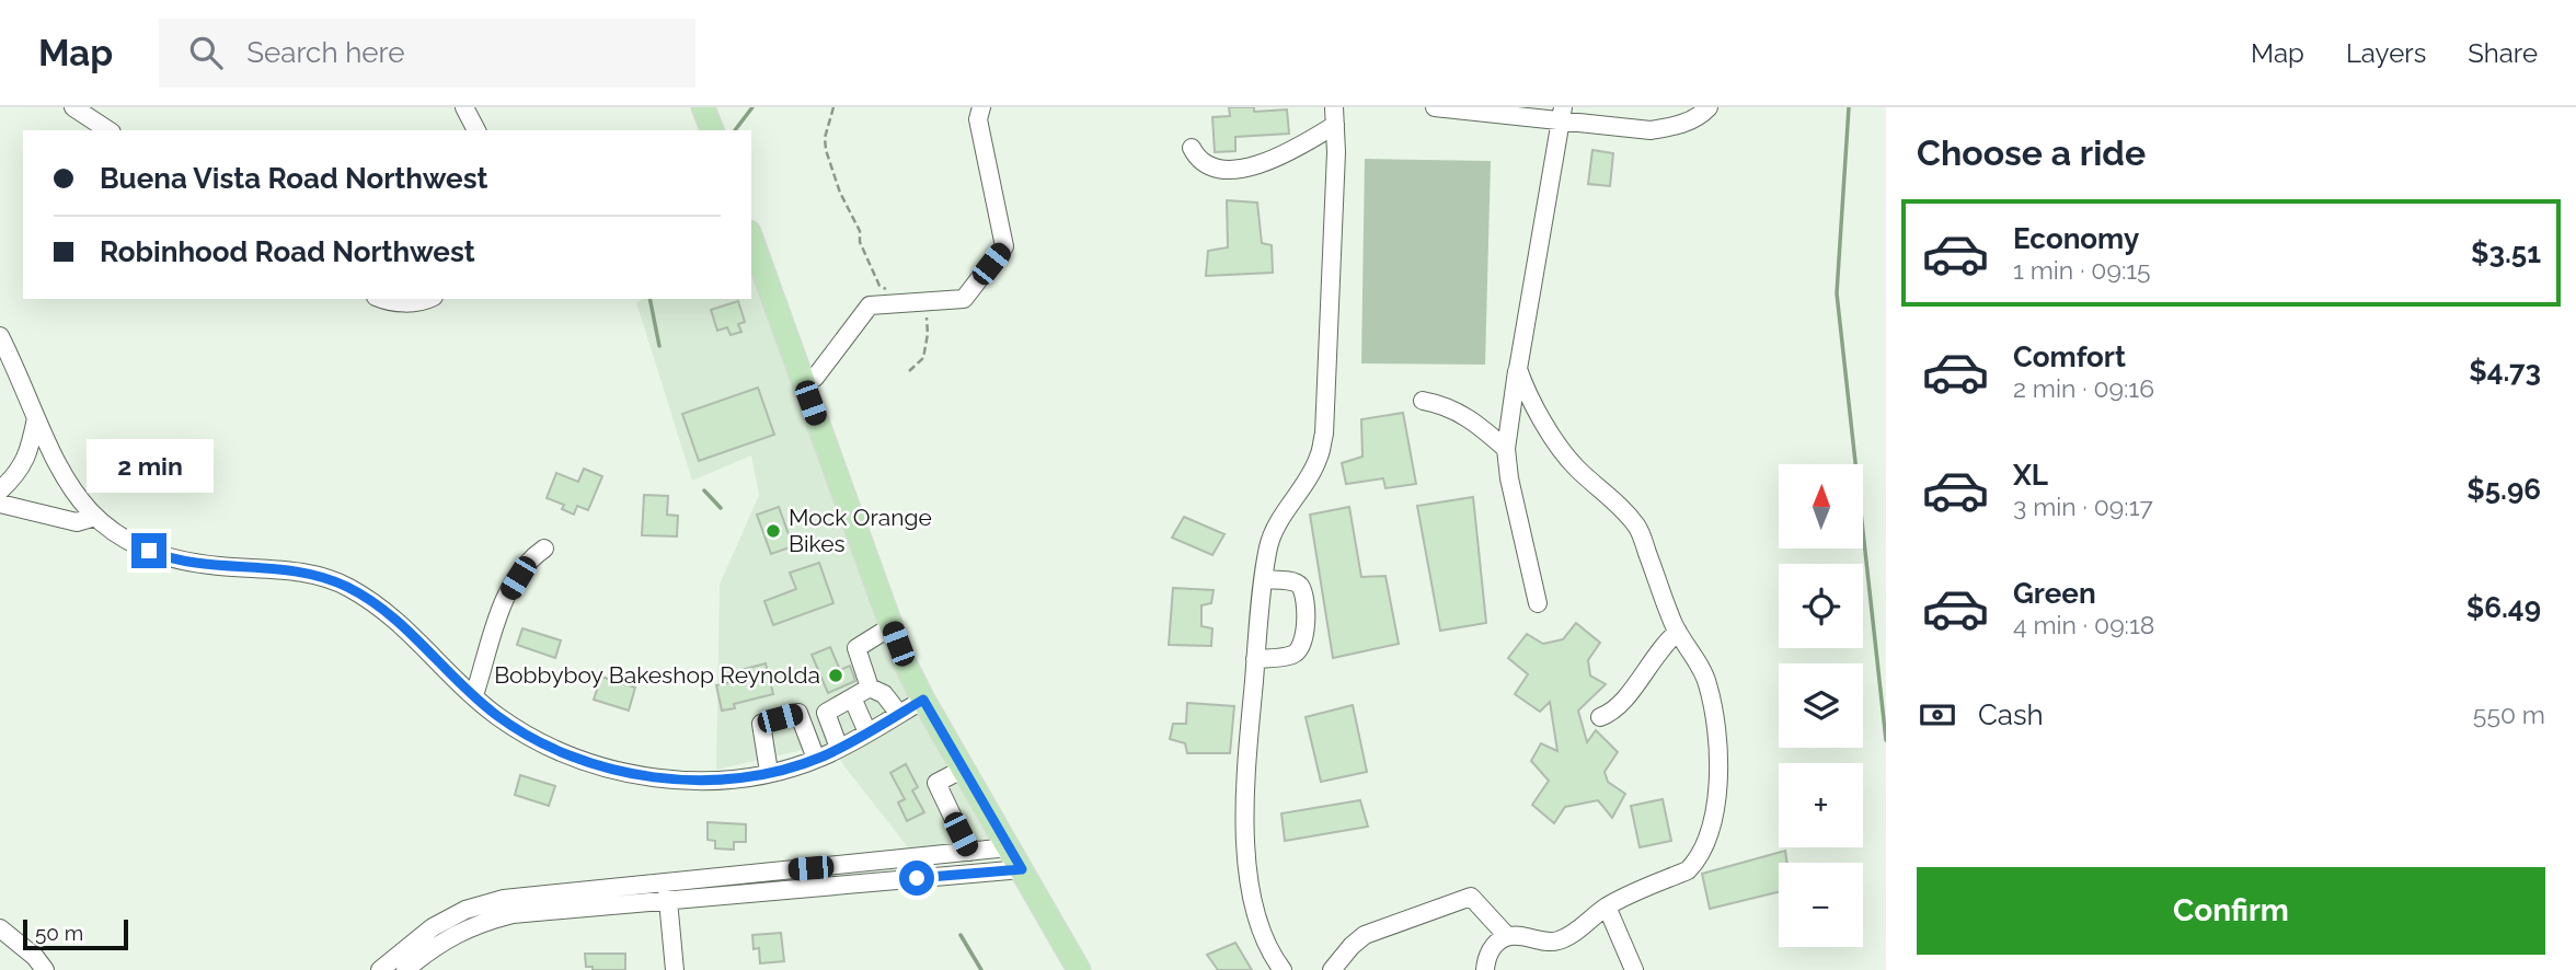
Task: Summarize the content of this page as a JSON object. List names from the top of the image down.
{
  "places": ["Mock Orange Bikes", "Bobbyboy Bakeshop Reynolda"],
  "scale_bar": "50 m",
  "north": "top",
  "page": {
    "header": "Map",
    "search": "Search here",
    "nav": ["Map", "Layers", "Share"],
    "heading": "Choose a ride",
    "banner": ["Buena Vista Road Northwest", "Robinhood Road Northwest"],
    "list": [
      {
        "name": "Economy",
        "note": "1 min · 09:15",
        "value": "$3.51"
      },
      {
        "name": "Comfort",
        "note": "2 min · 09:16",
        "value": "$4.73"
      },
      {
        "name": "XL",
        "note": "3 min · 09:17",
        "value": "$5.96"
      },
      {
        "name": "Green",
        "note": "4 min · 09:18",
        "value": "$6.49"
      }
    ],
    "bubble": "2 min",
    "map_buttons": ["+", "−"],
    "pay": ["Cash", "550 m"],
    "buttons": "Confirm",
    "scale": "50 m"
  }
}
